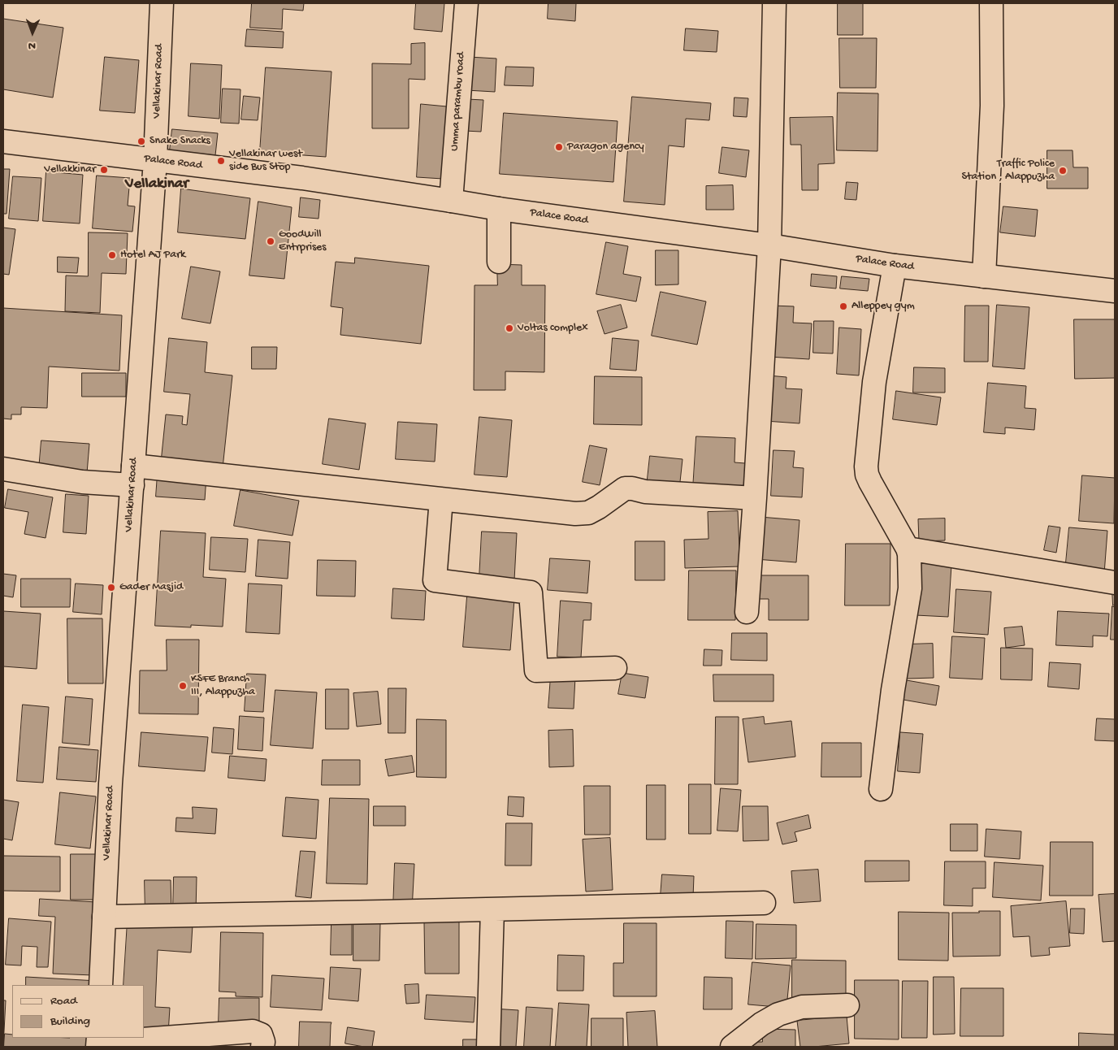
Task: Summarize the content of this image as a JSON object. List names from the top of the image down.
{
  "streets": {
    "street": ["Vellakinar Road", "Umma parambu road", "Palace Road"]
  },
  "crossings": [
    ["Vellakinar Road", "Palace Road"],
    ["Umma parambu road", "Palace Road"]
  ],
  "districts": ["Vellakinar"],
  "places": [
    "Snake Snacks",
    "Paragon agency",
    "Vellakinar west side Bus Stop",
    "Vellakkinar",
    "Traffic Police Station , Alappuzha",
    "GoodWill Entrprises",
    "Hotel AJ Park",
    "Alleppey gym",
    "Voltas complex",
    "Gader Masjid",
    "KSFE Branch III, Alappuzha"
  ],
  "legend": ["Road", "Building"],
  "north": "bottom"
}
